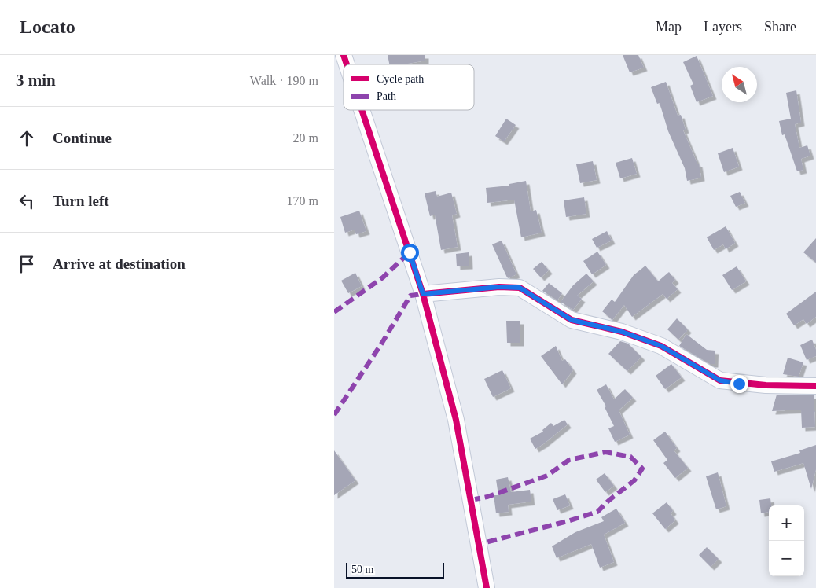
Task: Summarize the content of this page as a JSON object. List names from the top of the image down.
{
  "legend": ["Cycle path", "Path"],
  "scale_bar": "50 m",
  "north": "top left",
  "page": {
    "header": "Locato",
    "nav": ["Map", "Layers", "Share"],
    "heading": ["3 min", "Walk · 190 m"],
    "list": [
      ["Continue", "20 m"],
      ["Turn left", "170 m"],
      "Arrive at destination"
    ],
    "map_buttons": ["+", "−"],
    "scale": "50 m"
  }
}
